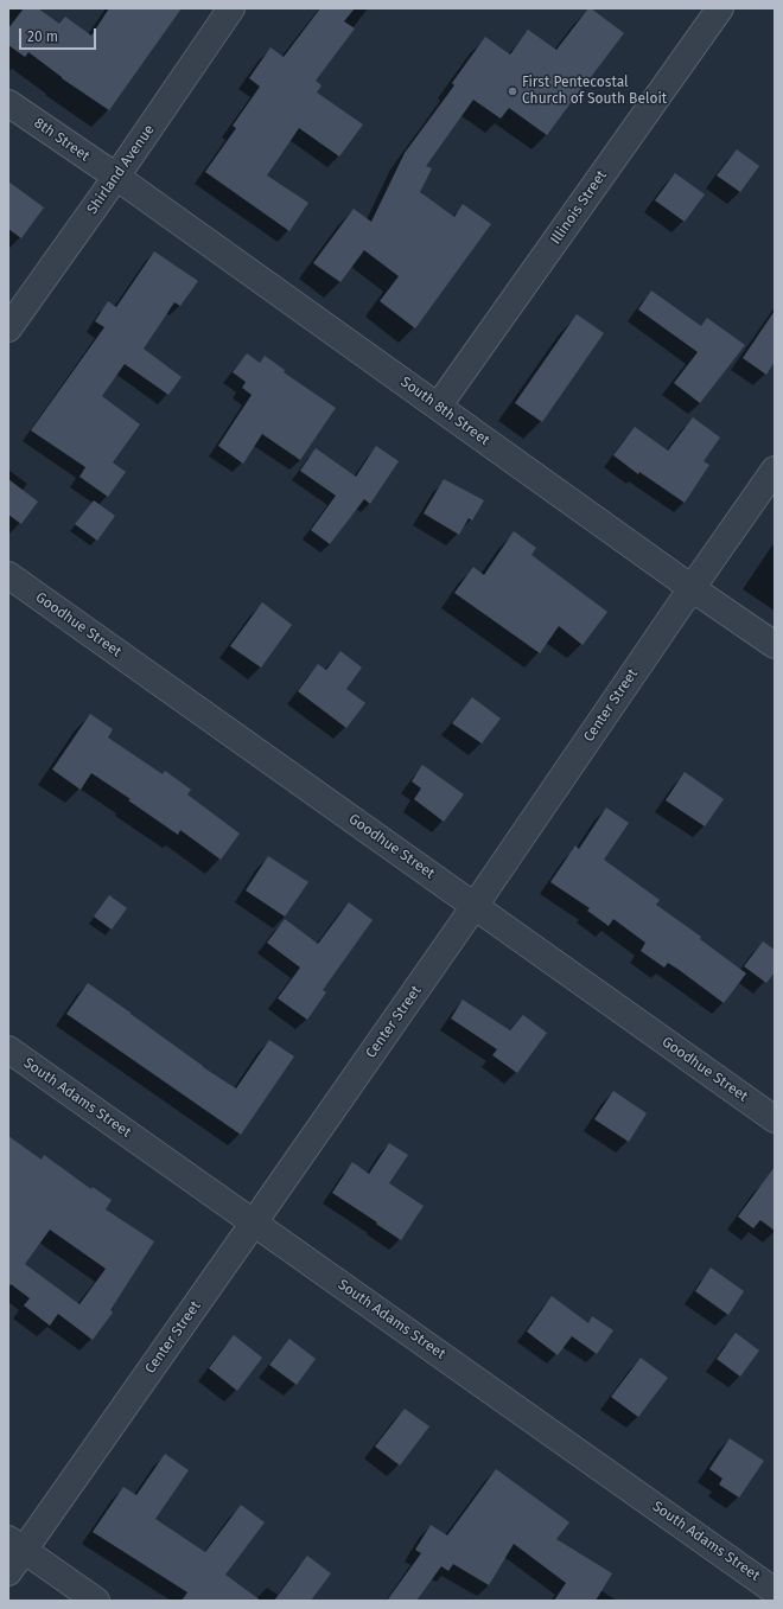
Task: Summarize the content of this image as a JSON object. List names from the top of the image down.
{
  "streets": {
    "street": [
      "8th Street",
      "Shirland Avenue",
      "Illinois Street",
      "South 8th Street",
      "Goodhue Street",
      "Center Street",
      "South Adams Street"
    ]
  },
  "crossings": [
    ["8th Street", "Shirland Avenue"],
    ["8th Street", "South 8th Street"],
    ["Shirland Avenue", "South 8th Street"],
    ["Illinois Street", "South 8th Street"],
    ["South 8th Street", "Center Street"],
    ["Goodhue Street", "Center Street"],
    ["Center Street", "South Adams Street"]
  ],
  "places": ["First Pentecostal Church of South Beloit"],
  "scale_bar": "20 m"
}
